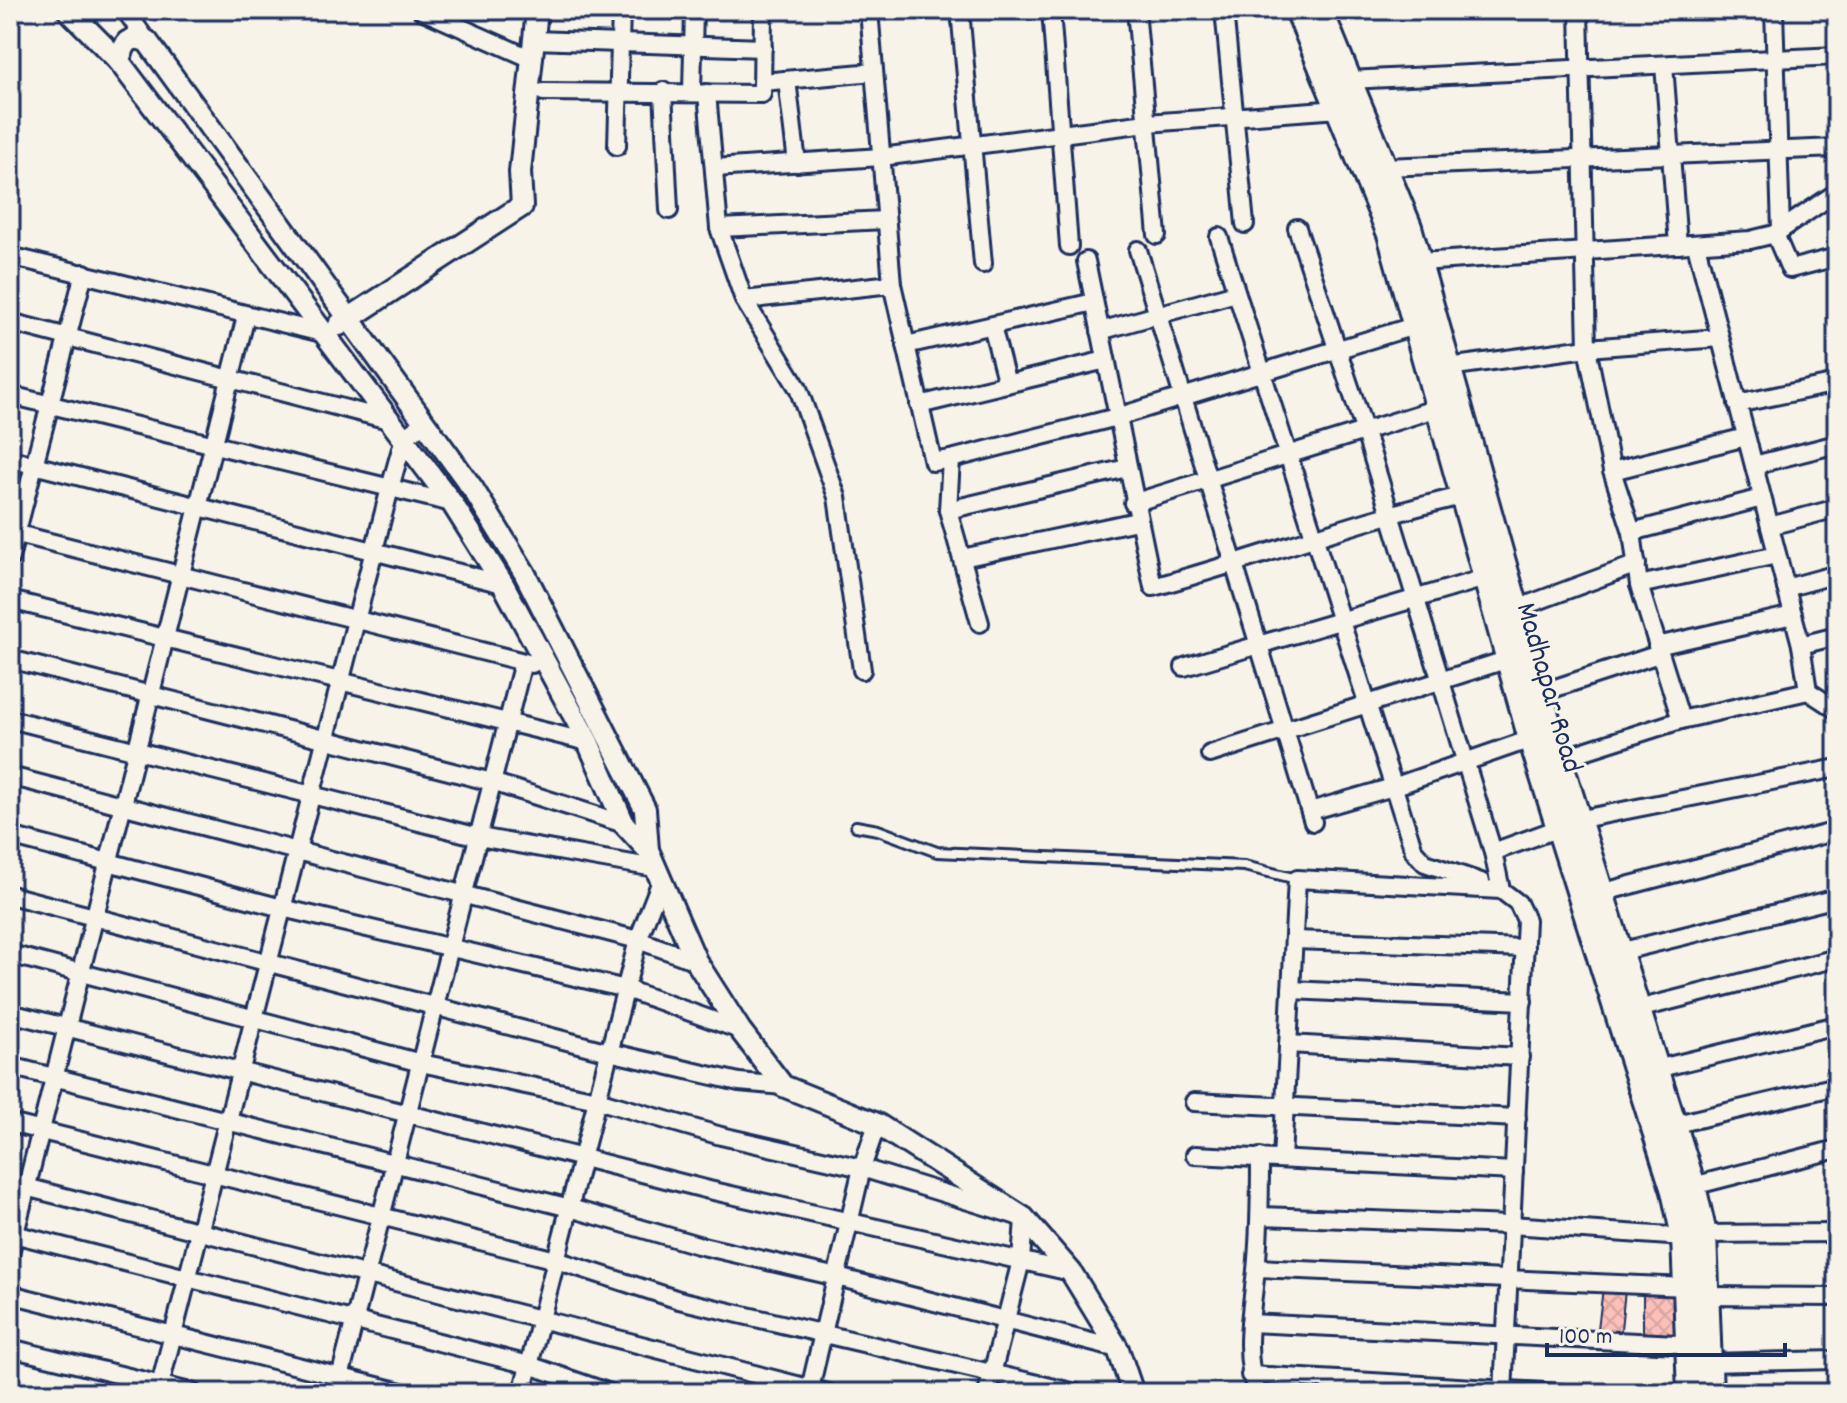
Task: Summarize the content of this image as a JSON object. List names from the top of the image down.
{
  "streets": {
    "main road": ["Madhapar Road"]
  },
  "scale_bar": "100 m"
}
